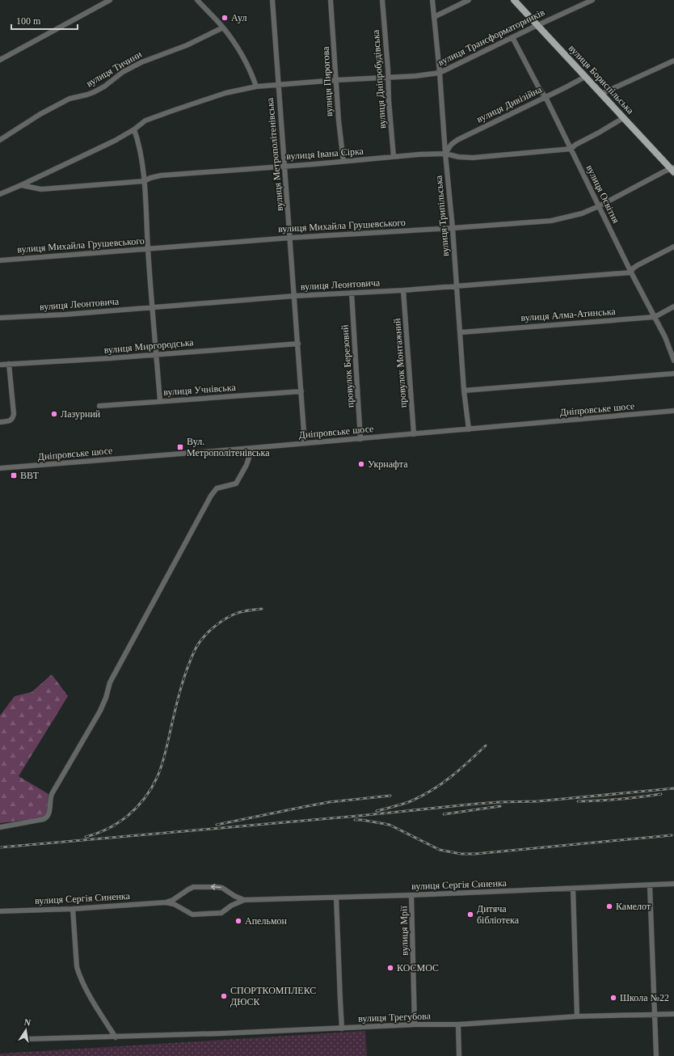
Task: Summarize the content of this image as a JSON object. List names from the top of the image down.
{
  "streets": {
    "main road": ["вулиця Бориспільська"],
    "street": [
      "вулиця Трансформаторників",
      "вулиця Тичини",
      "вулиця Дніпробудівська",
      "вулиця Пирогова",
      "вулиця Дивізійна",
      "вулиця Івана Сірка",
      "вулиця Метрополітенівська",
      "вулиця Освітня",
      "вулиця Трипільська",
      "вулиця Михайла Грушевського",
      "вулиця Леонтовича",
      "вулиця Алма-Атинська",
      "вулиця Миргородська",
      "провулок Монтажний",
      "провулок Березовий",
      "вулиця Учнівська",
      "Дніпровське шосе",
      "вулиця Сергія Синенка",
      "вулиця Мрії",
      "вулиця Трегубова"
    ]
  },
  "crossings": [
    ["вулиця Трансформаторників", "вулиця Дніпробудівська"],
    ["вулиця Трансформаторників", "вулиця Бориспільська"],
    ["вулиця Трансформаторників", "вулиця Пирогова"],
    ["вулиця Трансформаторників", "вулиця Івана Сірка"],
    ["вулиця Трансформаторників", "вулиця Метрополітенівська"],
    ["вулиця Трансформаторників", "вулиця Освітня"],
    ["вулиця Трансформаторників", "вулиця Трипільська"],
    ["вулиця Дніпробудівська", "вулиця Івана Сірка"],
    ["вулиця Бориспільська", "вулиця Дивізійна"],
    ["вулиця Бориспільська", "вулиця Івана Сірка"],
    ["вулиця Бориспільська", "вулиця Михайла Грушевського"],
    ["вулиця Пирогова", "вулиця Івана Сірка"],
    ["вулиця Дивізійна", "вулиця Івана Сірка"],
    ["вулиця Дивізійна", "вулиця Освітня"],
    ["вулиця Дивізійна", "вулиця Трипільська"],
    ["вулиця Івана Сірка", "вулиця Метрополітенівська"],
    ["вулиця Івана Сірка", "вулиця Освітня"],
    ["вулиця Івана Сірка", "вулиця Трипільська"],
    ["вулиця Метрополітенівська", "вулиця Михайла Грушевського"],
    ["вулиця Метрополітенівська", "вулиця Леонтовича"],
    ["вулиця Метрополітенівська", "вулиця Миргородська"],
    ["вулиця Метрополітенівська", "вулиця Учнівська"],
    ["вулиця Метрополітенівська", "Дніпровське шосе"],
    ["вулиця Освітня", "вулиця Михайла Грушевського"],
    ["вулиця Освітня", "вулиця Леонтовича"],
    ["вулиця Освітня", "вулиця Алма-Атинська"],
    ["вулиця Трипільська", "вулиця Михайла Грушевського"],
    ["вулиця Трипільська", "вулиця Леонтовича"],
    ["вулиця Трипільська", "вулиця Алма-Атинська"],
    ["вулиця Трипільська", "Дніпровське шосе"],
    ["вулиця Леонтовича", "провулок Монтажний"],
    ["вулиця Леонтовича", "провулок Березовий"],
    ["провулок Монтажний", "Дніпровське шосе"],
    ["провулок Березовий", "Дніпровське шосе"],
    ["вулиця Сергія Синенка", "вулиця Мрії"],
    ["вулиця Мрії", "вулиця Трегубова"]
  ],
  "places": {
    "other": [
      "Аул",
      "Лазурний",
      "Укрнафта",
      "Камелот",
      "Дитяча бібліотека",
      "Апельмон",
      "КОСМОС",
      "СПОРТКОМПЛЕКС ДЮСК",
      "Школа №22"
    ],
    "transit": ["Вул. Метрополітенівська", "ВВТ"]
  },
  "scale_bar": "100 m",
  "north": "top"
}
